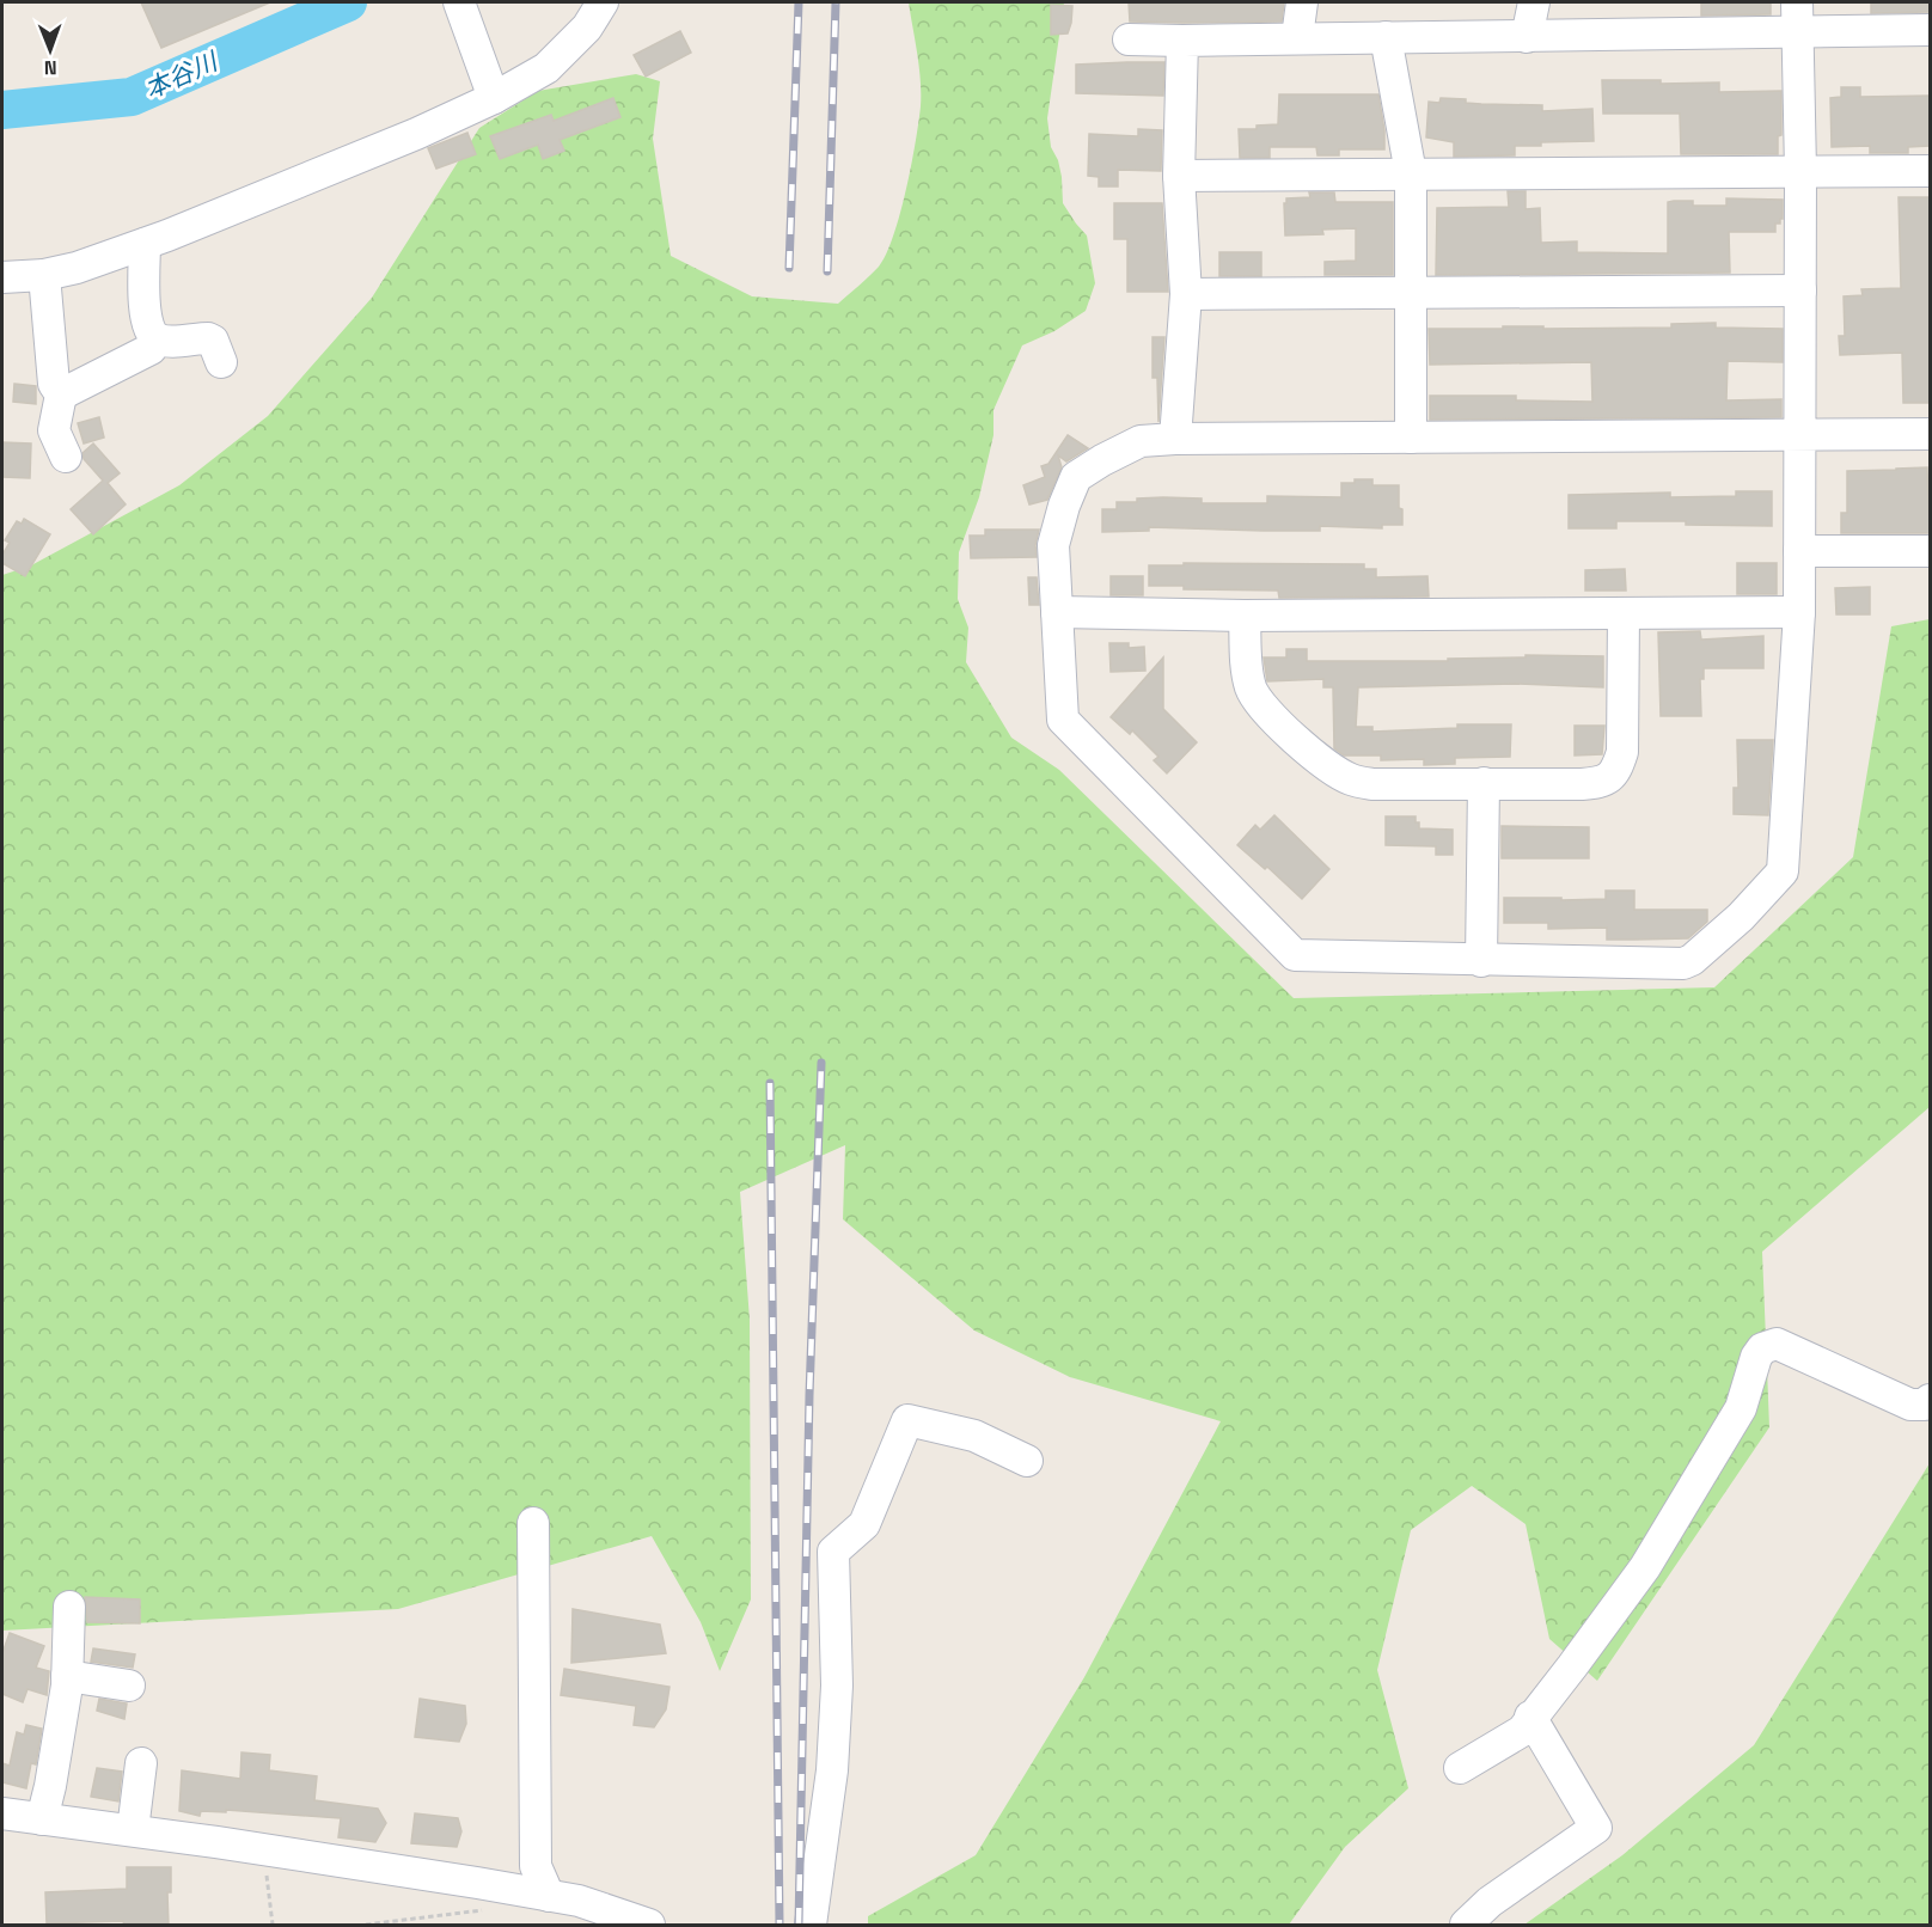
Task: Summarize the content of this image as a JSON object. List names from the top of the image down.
{
  "water": ["本谷川"],
  "north": "bottom"
}
